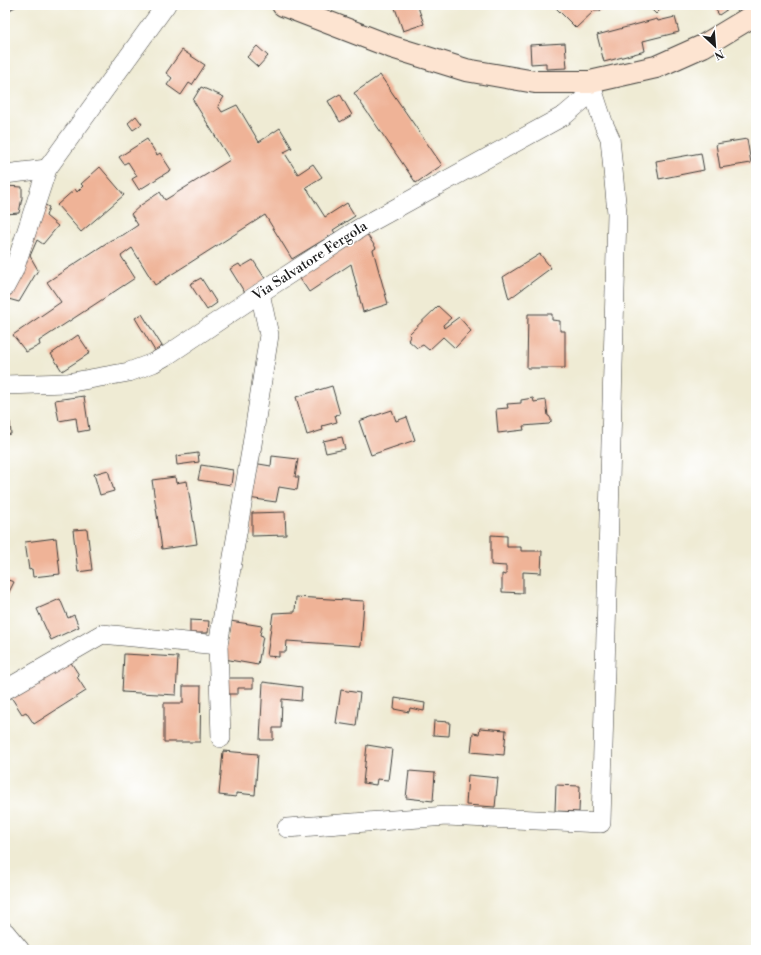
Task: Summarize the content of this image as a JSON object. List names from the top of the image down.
{
  "streets": {
    "street": ["Via Salvatore Fergola"]
  },
  "north": "bottom right"
}
